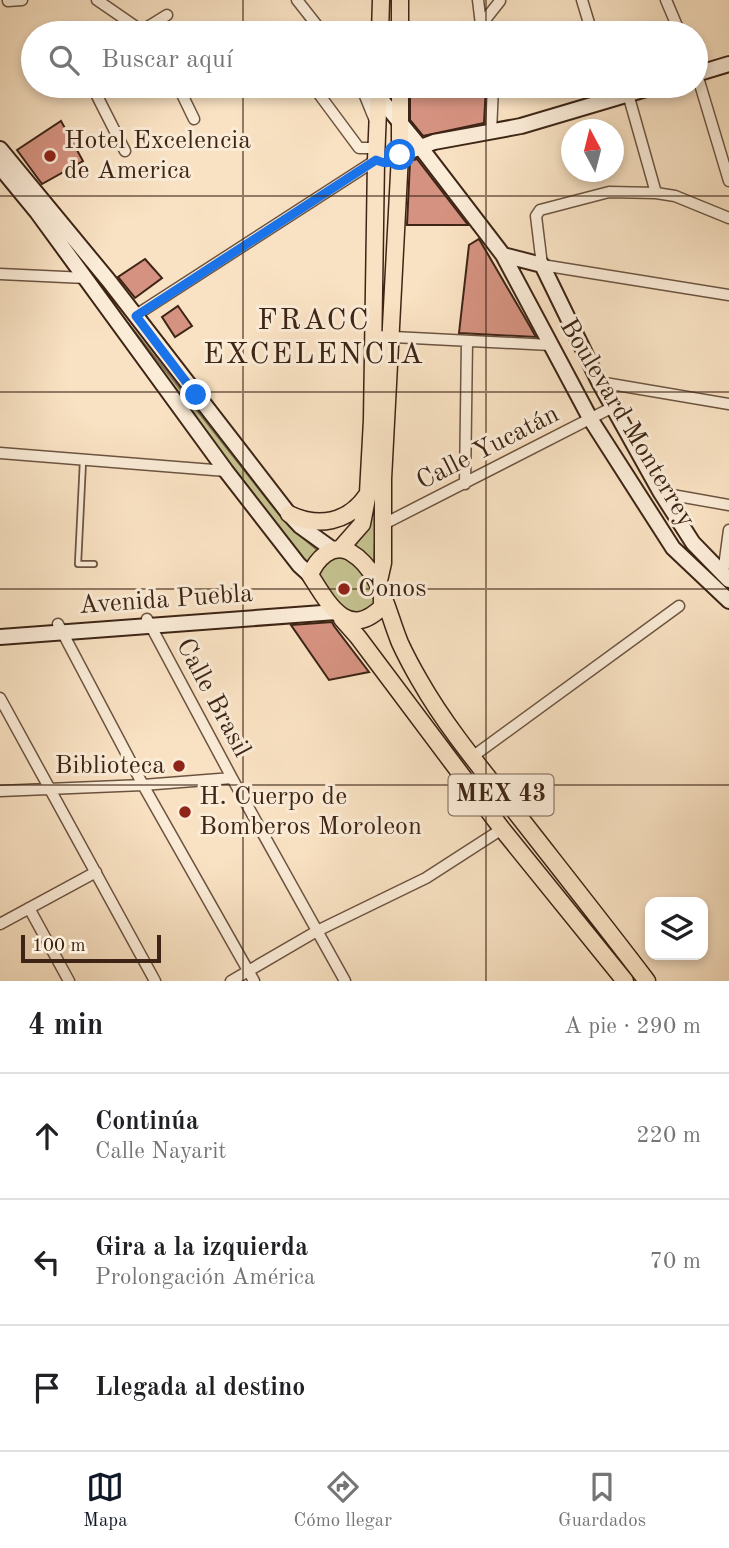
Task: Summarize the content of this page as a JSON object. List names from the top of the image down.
{
  "streets": {
    "main road": ["MEX 43"],
    "street": [
      "Boulevard Monterrey",
      "Calle Yucatán",
      "Avenida Puebla",
      "Calle Brasil"
    ]
  },
  "crossings": [
    ["Boulevard Monterrey", "Calle Yucatán"],
    ["Boulevard Monterrey", "MEX 43"],
    ["Calle Yucatán", "MEX 43"],
    ["Avenida Puebla", "Calle Brasil"],
    ["Avenida Puebla", "MEX 43"]
  ],
  "districts": ["FRACC EXCELENCIA"],
  "places": [
    "Hotel Excelencia de America",
    "Conos",
    "Biblioteca",
    "H. Cuerpo de Bomberos Moroleon"
  ],
  "scale_bar": "100 m",
  "north": "top",
  "page": {
    "search": "Buscar aquí",
    "scale": "100 m",
    "heading": ["4 min", "A pie · 290 m"],
    "list": [
      ["Continúa", "Calle Nayarit", "220 m"],
      ["Gira a la izquierda", "Prolongación América", "70 m"],
      "Llegada al destino"
    ],
    "nav": ["Mapa", "Cómo llegar", "Guardados"]
  }
}
